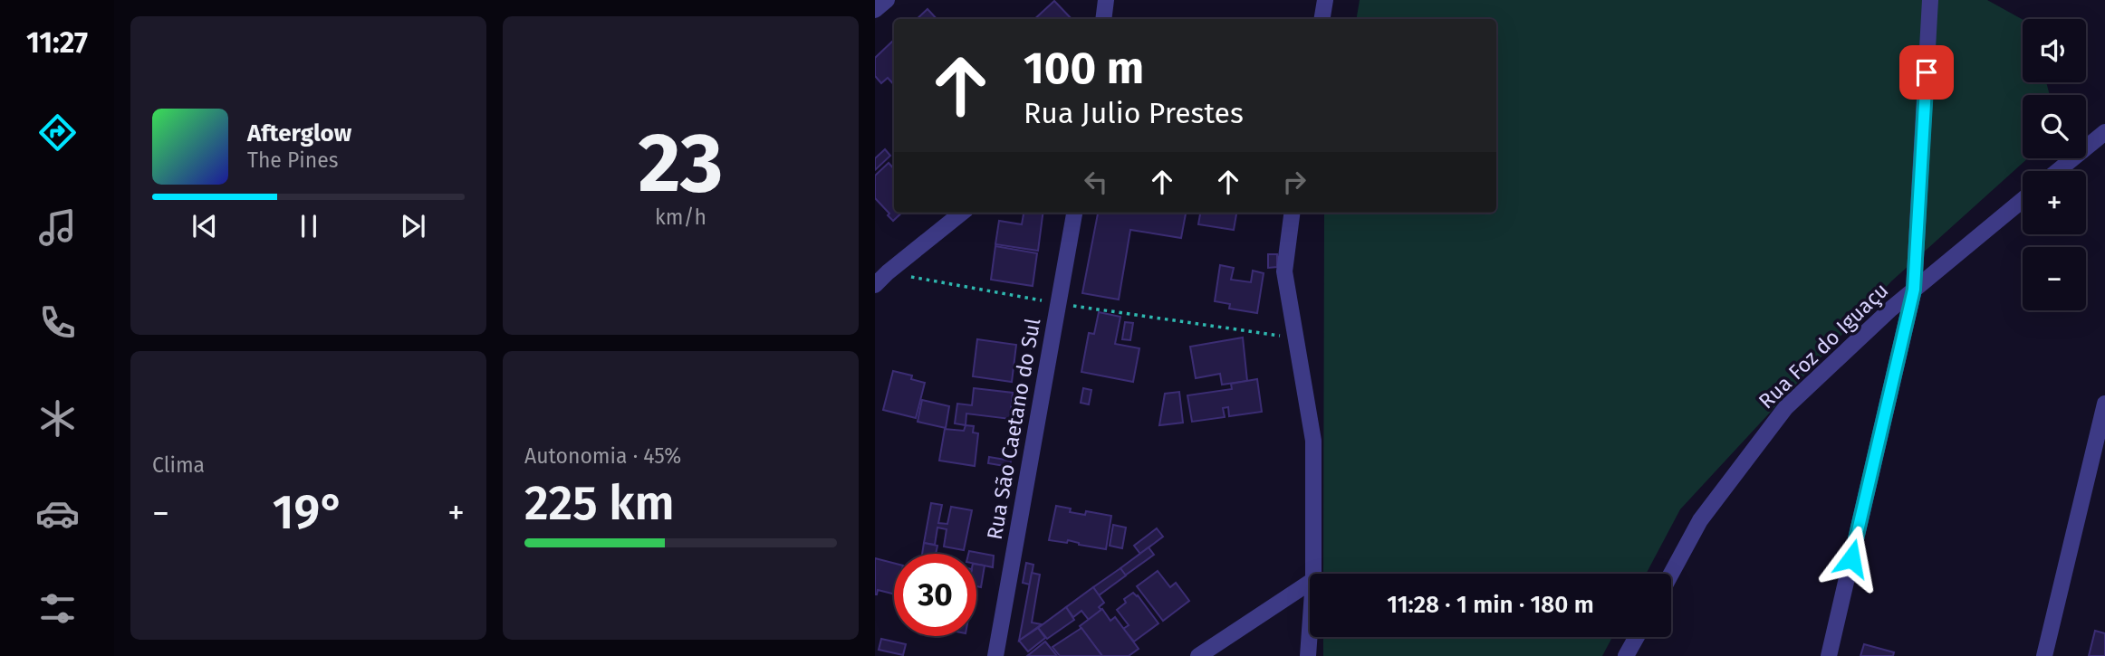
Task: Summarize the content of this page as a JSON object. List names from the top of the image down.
{
  "streets": {
    "street": ["Rua Foz do Iguaçu", "Rua São Caetano do Sul"]
  },
  "page": {
    "tabs": "11:27",
    "tile": [
      ["23", "km/h"],
      "Clima",
      ["Autonomia · 45%", "225 km"]
    ],
    "map_buttons": ["+", "−"],
    "turn": ["100 m", "Rua Julio Prestes"],
    "song": ["Afterglow", "The Pines"],
    "heat": ["−", "19°", "+"],
    "limit": "30",
    "trip": "11:28 · 1 min · 180 m"
  }
}
